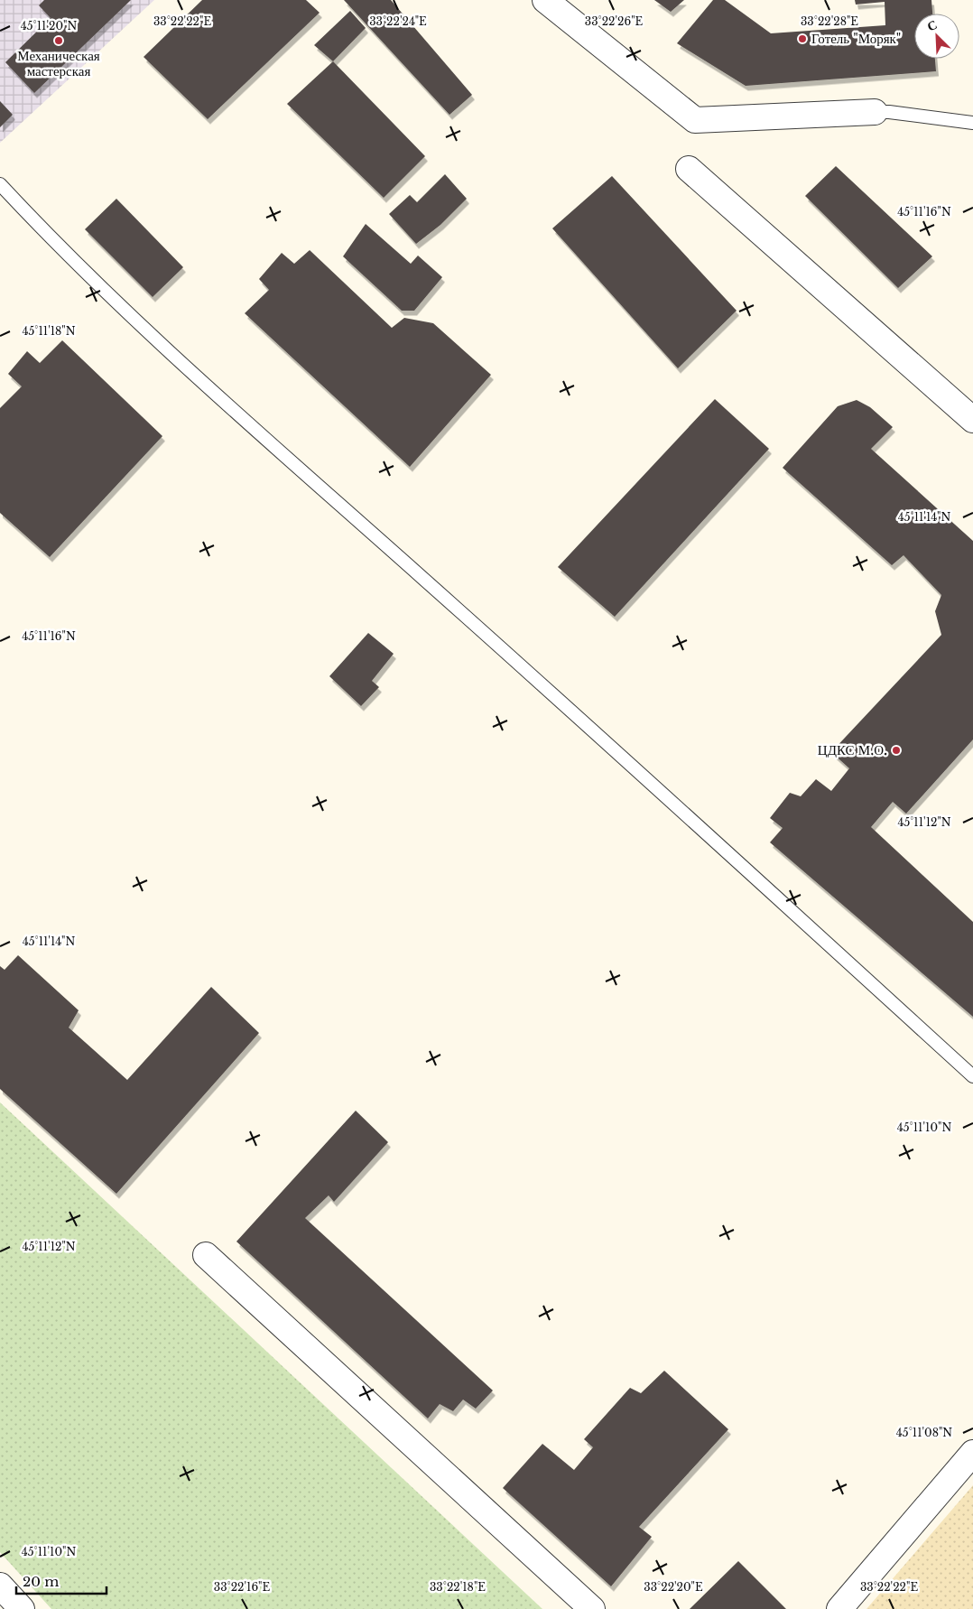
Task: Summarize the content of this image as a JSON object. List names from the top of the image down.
{
  "places": ["Готель \"Моряк\"", "Механическая мастерская", "ЦДКС М.О."],
  "scale_bar": "20 m",
  "north": "top left",
  "coordinates": [
    "33°22'26\"E",
    "33°22'28\"E",
    "33°22'22\"E",
    "33°22'24\"E",
    "45°11'20\"N",
    "45°11'16\"N",
    "45°11'18\"N",
    "45°11'14\"N",
    "45°11'12\"N",
    "45°11'10\"N",
    "45°11'08\"N",
    "33°22'16\"E",
    "33°22'18\"E",
    "33°22'20\"E"
  ]
}
